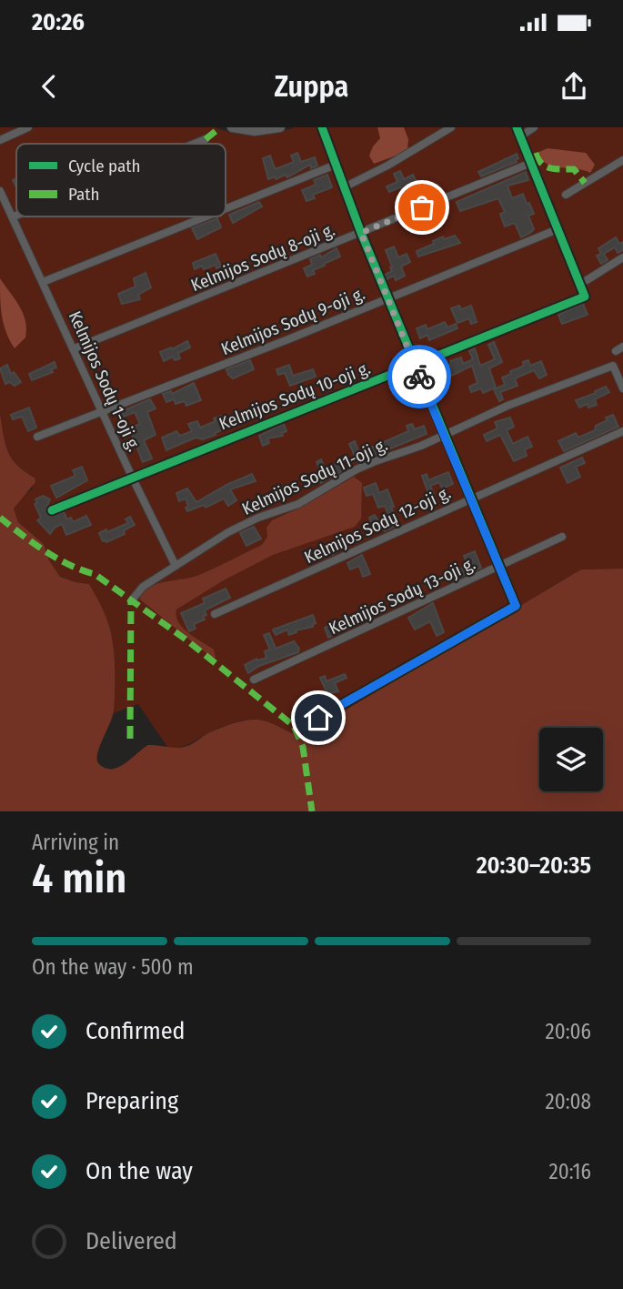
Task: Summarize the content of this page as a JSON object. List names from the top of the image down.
{
  "streets": {
    "street": [
      "Kelmijos Sodų 8-oji g.",
      "Kelmijos Sodų 9-oji g.",
      "Kelmijos Sodų 1-oji g.",
      "Kelmijos Sodų 10-oji g.",
      "Kelmijos Sodų 11-oji g.",
      "Kelmijos Sodų 12-oji g.",
      "Kelmijos Sodų 13-oji g."
    ]
  },
  "crossings": [
    ["Kelmijos Sodų 8-oji g.", "Kelmijos Sodų 1-oji g."],
    ["Kelmijos Sodų 9-oji g.", "Kelmijos Sodų 1-oji g."],
    ["Kelmijos Sodų 9-oji g.", "Kelmijos Sodų 10-oji g."],
    ["Kelmijos Sodų 1-oji g.", "Kelmijos Sodų 10-oji g."],
    ["Kelmijos Sodų 1-oji g.", "Kelmijos Sodų 11-oji g."]
  ],
  "legend": ["Cycle path", "Path"],
  "page": {
    "status": "20:26",
    "header": "Zuppa",
    "heading": ["4 min", "Arriving in", "20:30–20:35"],
    "bar": "On the way · 500 m",
    "list": [
      ["Confirmed", "20:06"],
      ["Preparing", "20:08"],
      ["On the way", "20:16"],
      "Delivered"
    ]
  }
}
